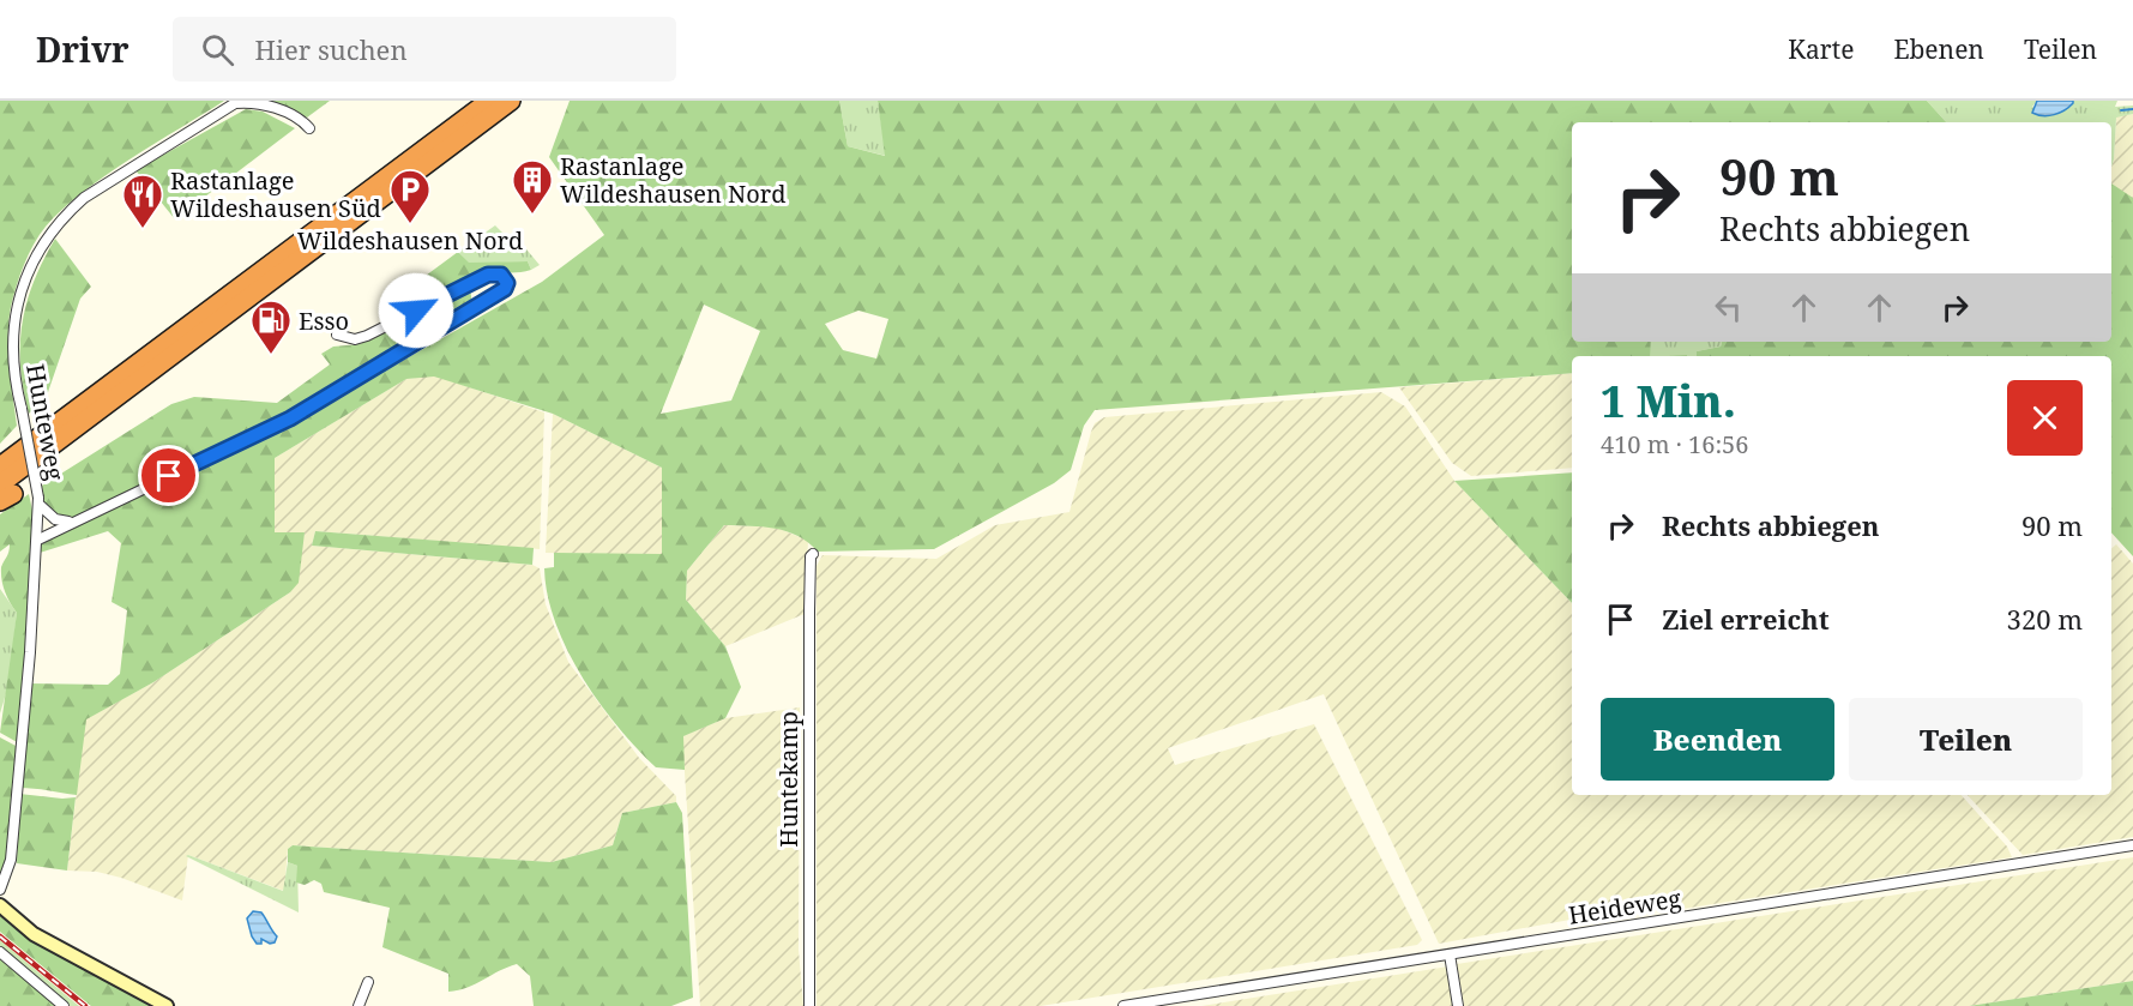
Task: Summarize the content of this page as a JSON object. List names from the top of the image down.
{
  "streets": {
    "street": ["Hunteweg", "Huntekamp", "Heideweg"]
  },
  "places": {
    "building": ["Rastanlage Wildeshausen Nord"],
    "parking": ["Wildeshausen Nord"],
    "restaurant": ["Rastanlage Wildeshausen Süd"],
    "fuel station": ["Esso"]
  },
  "page": {
    "header": "Drivr",
    "search": "Hier suchen",
    "nav": ["Karte", "Ebenen", "Teilen"],
    "turn": ["90 m", "Rechts abbiegen"],
    "heading": ["1 Min.", "410 m · 16:56"],
    "list": [
      {
        "name": "Rechts abbiegen",
        "value": "90 m"
      },
      {
        "name": "Ziel erreicht",
        "value": "320 m"
      }
    ],
    "buttons": ["Beenden", "Teilen"]
  }
}
